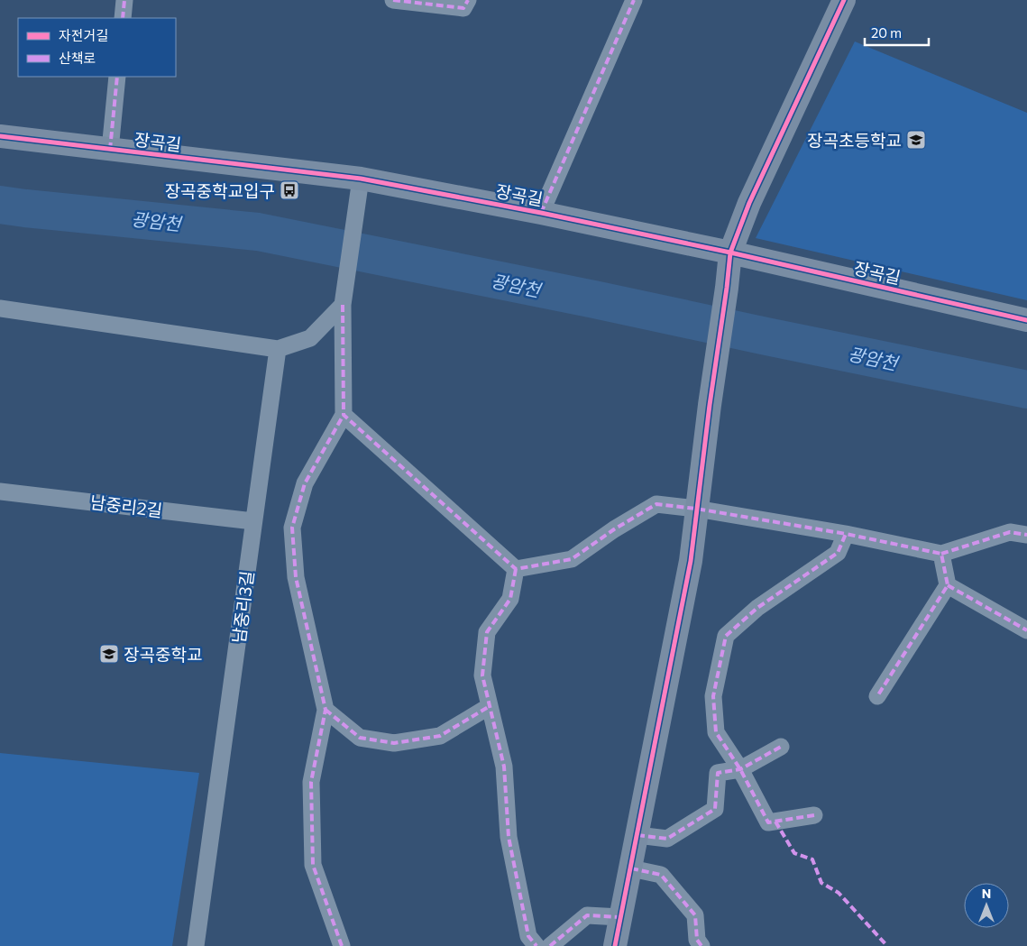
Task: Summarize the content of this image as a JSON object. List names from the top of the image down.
{
  "streets": {
    "street": ["장곡길", "남중리2길", "남중리3길"]
  },
  "crossings": [
    ["남중리2길", "남중리3길"]
  ],
  "water": ["광암천"],
  "places": {
    "school or university": ["장곡초등학교", "장곡중학교"],
    "bus stop": ["장곡중학교입구"]
  },
  "legend": ["자전거길", "산책로"],
  "scale_bar": "20 m",
  "north": "top"
}
